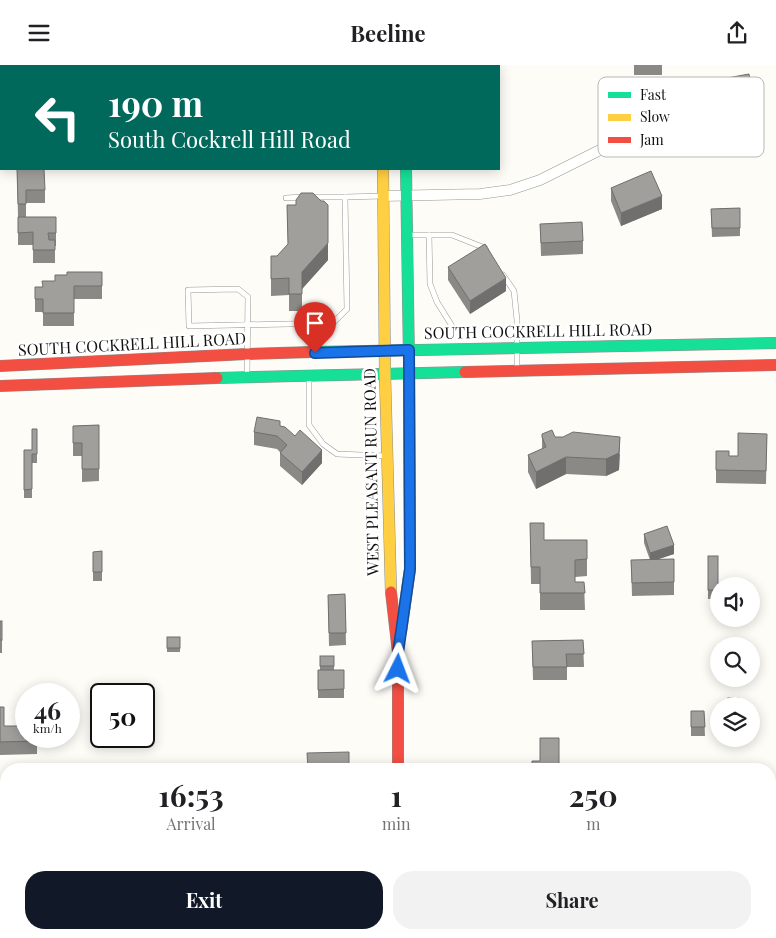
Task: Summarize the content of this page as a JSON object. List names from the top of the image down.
{
  "streets": {
    "main road": ["SOUTH COCKRELL HILL ROAD", "WEST PLEASANT RUN ROAD"]
  },
  "crossings": [
    ["SOUTH COCKRELL HILL ROAD", "WEST PLEASANT RUN ROAD"]
  ],
  "legend": ["Fast", "Slow", "Jam"],
  "page": {
    "header": "Beeline",
    "turn": ["190 m", "South Cockrell Hill Road"],
    "speed": "46 km/h",
    "limit": "50",
    "eta": [
      "16:53",
      "Arrival",
      "1",
      "min",
      "250",
      "m"
    ],
    "buttons": ["Exit", "Share"]
  }
}
